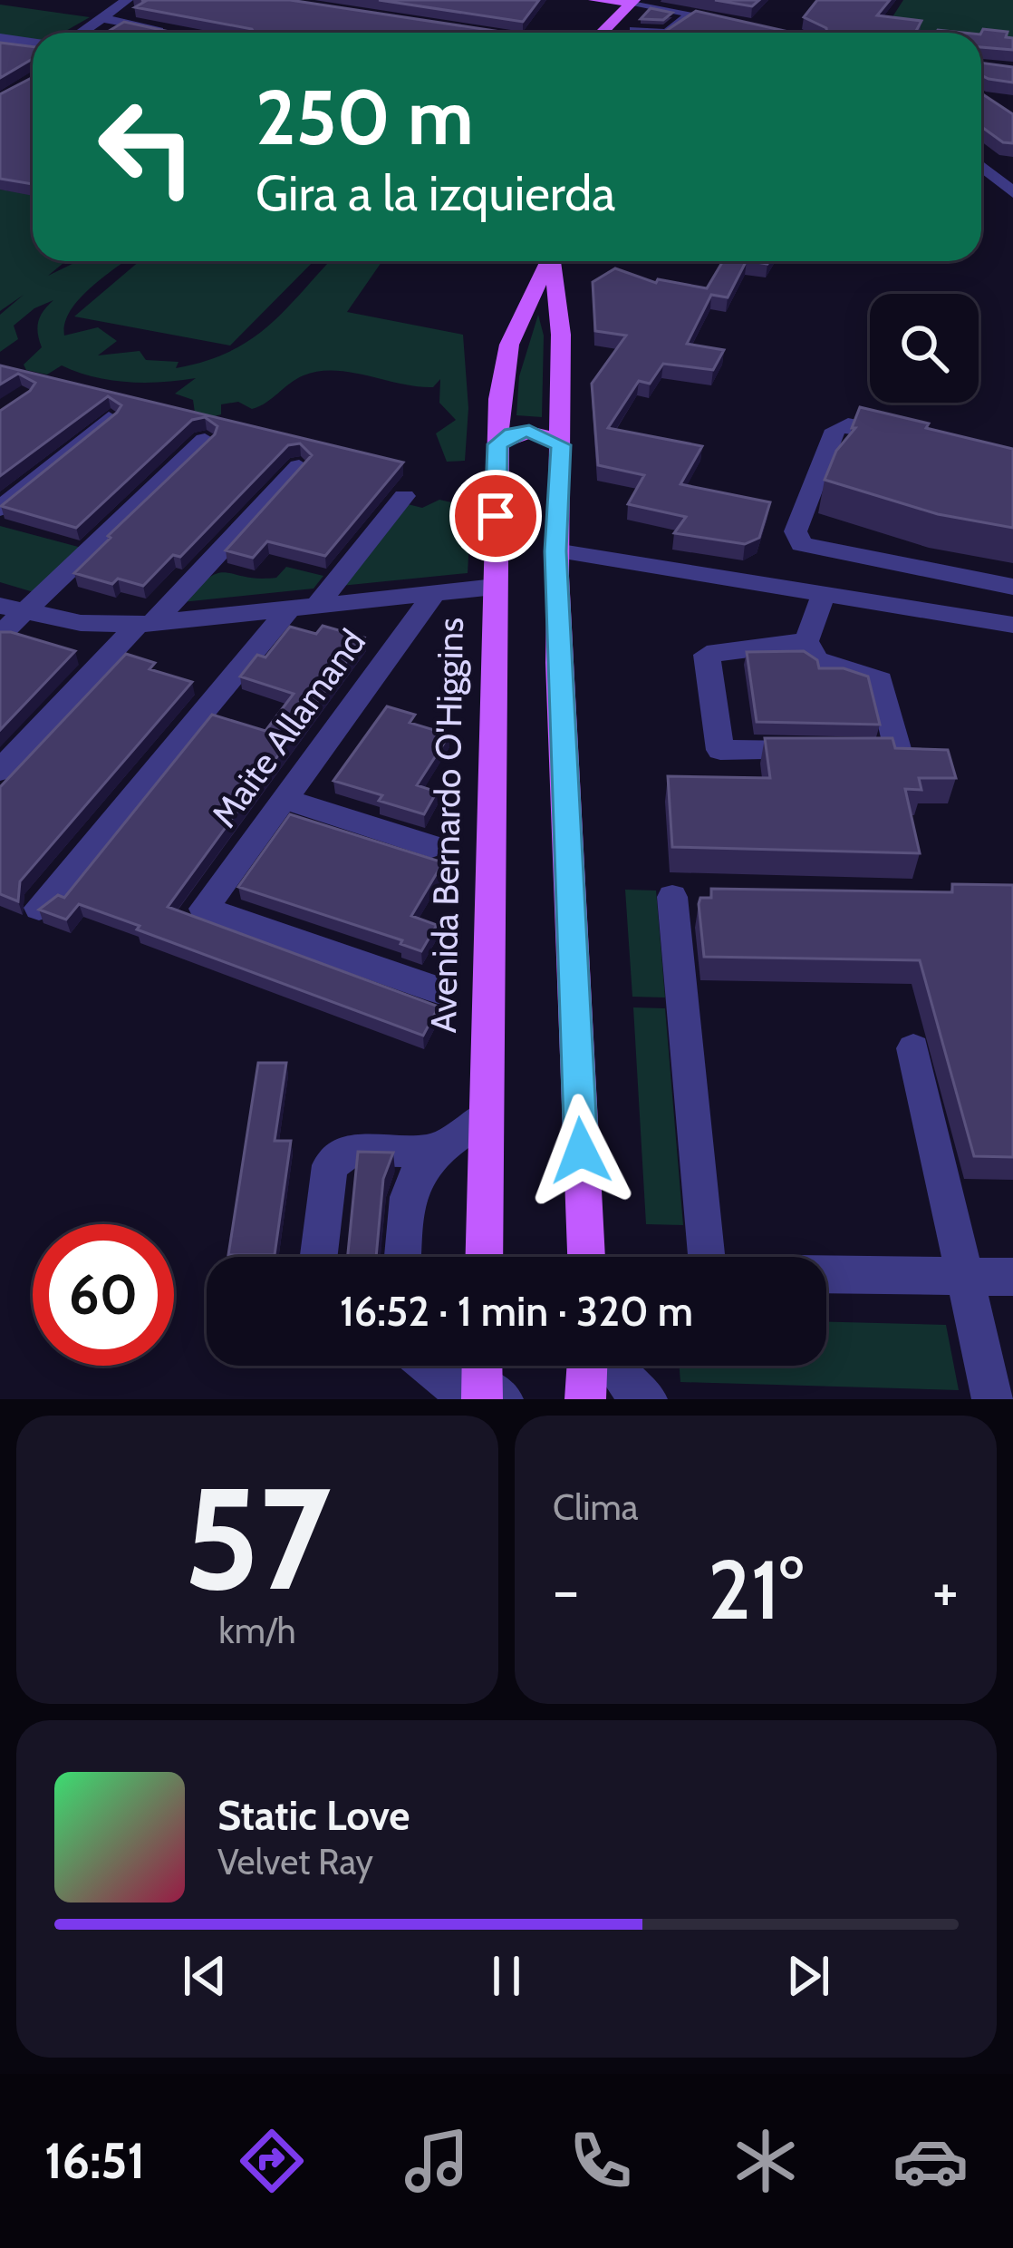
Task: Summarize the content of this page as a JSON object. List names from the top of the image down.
{
  "streets": {
    "main road": ["Avenida Bernardo O'Higgins"],
    "street": ["Maite Allamand"]
  },
  "page": {
    "turn": ["250 m", "Gira a la izquierda"],
    "limit": "60",
    "trip": "16:52 · 1 min · 320 m",
    "tile": [
      ["57", "km/h"],
      "Clima"
    ],
    "heat": ["−", "21°", "+"],
    "song": ["Static Love", "Velvet Ray"],
    "tabs": "16:51"
  }
}
